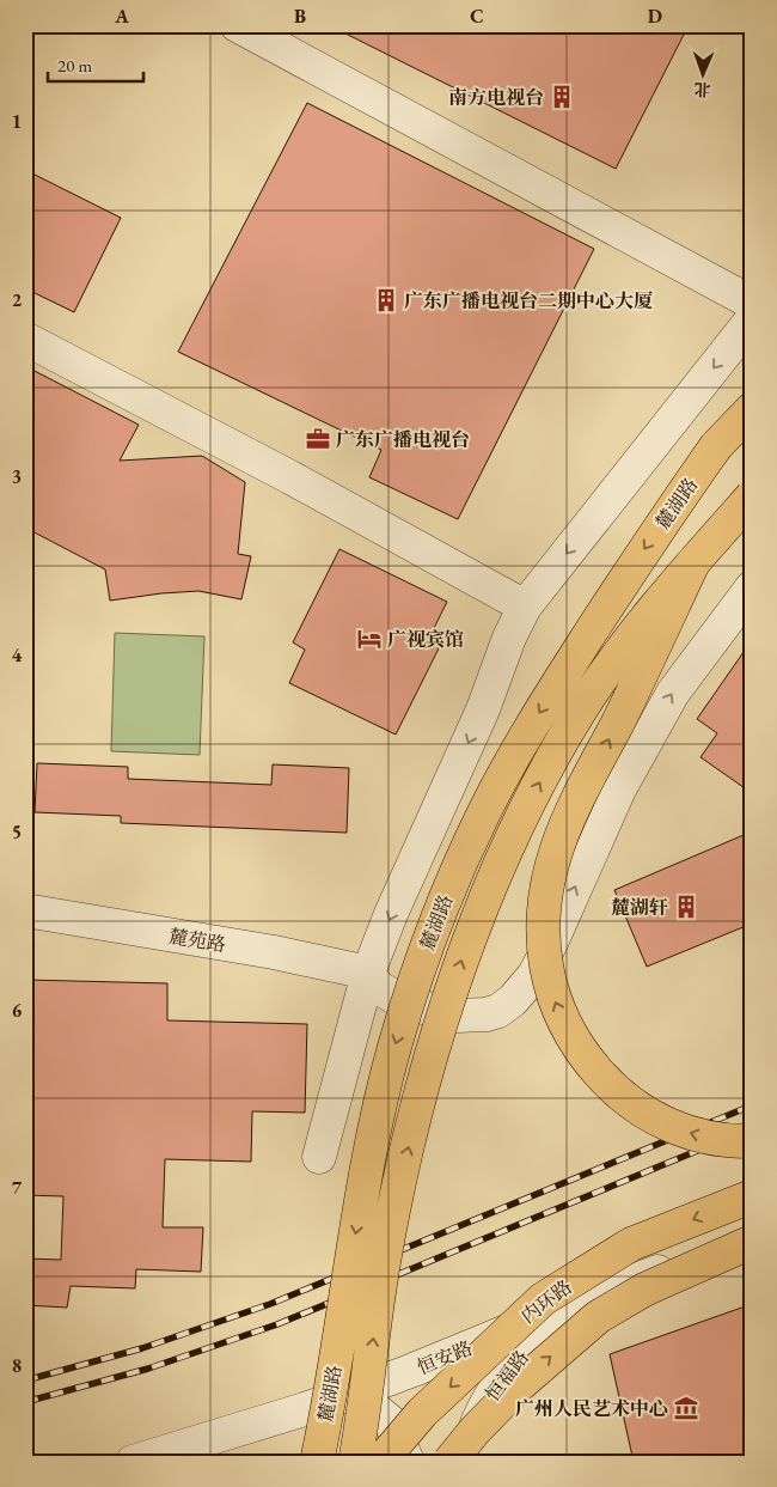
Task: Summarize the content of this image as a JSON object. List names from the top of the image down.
{
  "streets": {
    "main road": ["麓湖路", "内环路"],
    "street": ["麓苑路", "恒安路", "恒福路"]
  },
  "crossings": [
    ["恒安路", "恒福路"]
  ],
  "places": {
    "building": ["南方电视台", "广东广播电视台二期中心大厦", "麓湖轩"],
    "office": ["广东广播电视台"],
    "hotel": ["广视宾馆"],
    "museum": ["广州人民艺术中心"]
  },
  "scale_bar": "20 m",
  "north": "bottom",
  "grid": {
    "columns": [
      "A",
      "B",
      "C",
      "D"
    ],
    "rows": [
      "1",
      "2",
      "3",
      "4",
      "5",
      "6",
      "7",
      "8"
    ]
  }
}
